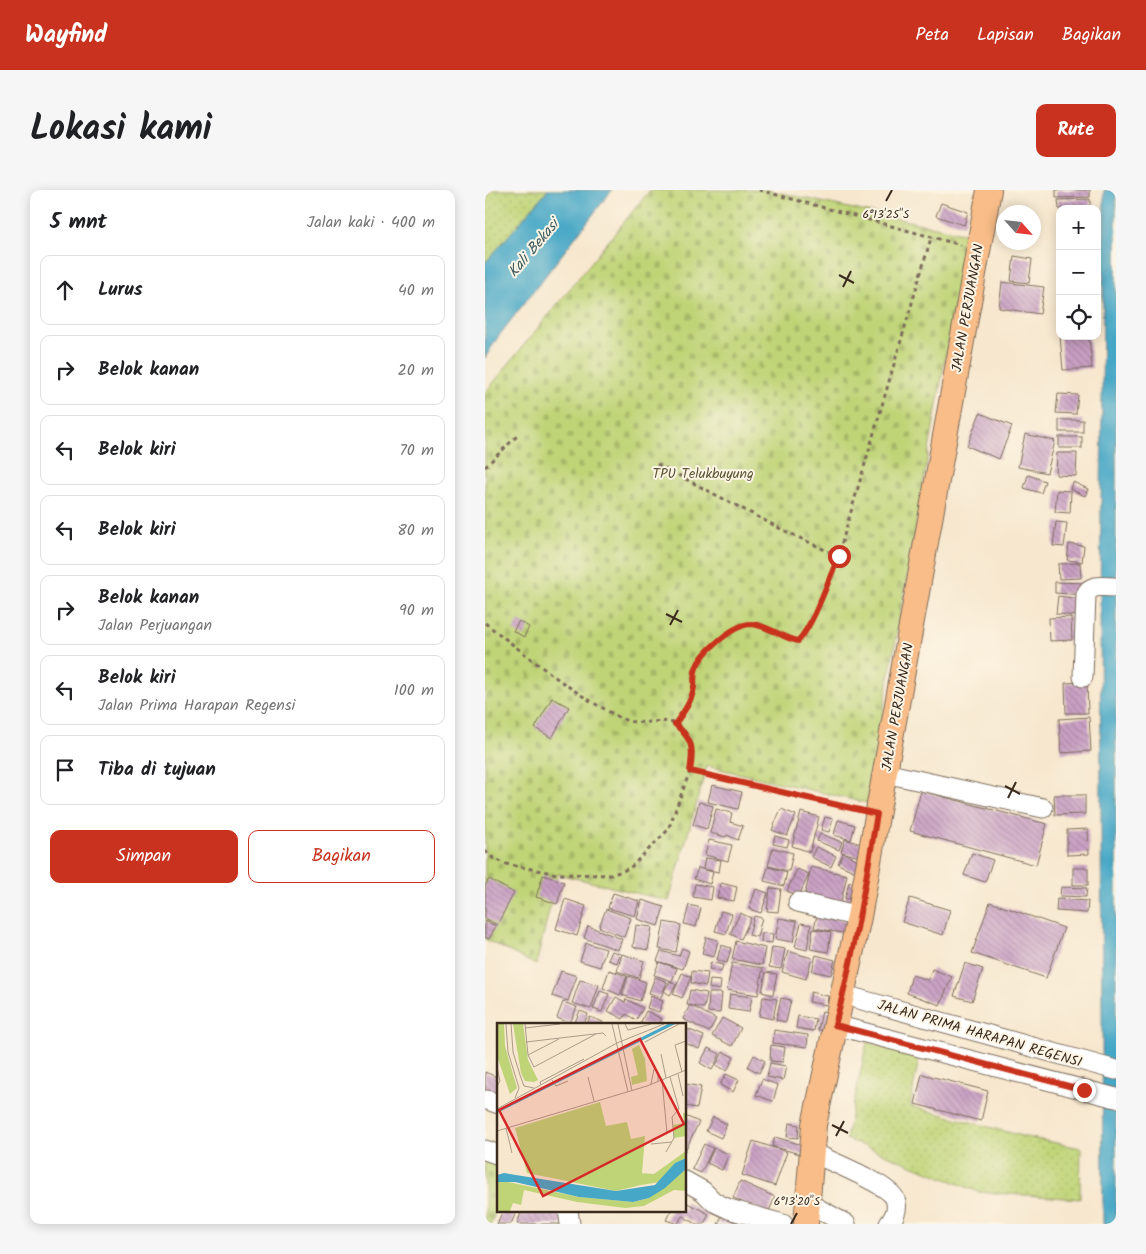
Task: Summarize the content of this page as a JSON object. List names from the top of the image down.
{
  "streets": {
    "main road": ["JALAN PERJUANGAN"],
    "street": ["JALAN PRIMA HARAPAN REGENSI"]
  },
  "crossings": [
    ["JALAN PERJUANGAN", "JALAN PRIMA HARAPAN REGENSI"]
  ],
  "water": ["Kali Bekasi"],
  "parks": ["TPU Telukbuyung"],
  "north": "bottom right",
  "page": {
    "header": "Wayfind",
    "nav": ["Peta", "Lapisan", "Bagikan"],
    "title": "Lokasi kami",
    "buttons": [
      "Rute",
      ["Simpan", "Bagikan"]
    ],
    "heading": ["5 mnt", "Jalan kaki · 400 m"],
    "map_buttons": ["+", "−"],
    "list": [
      ["Lurus", "40 m"],
      ["Belok kanan", "20 m"],
      ["Belok kiri", "70 m"],
      ["Belok kiri", "80 m"],
      ["Belok kanan", "Jalan Perjuangan", "90 m"],
      ["Belok kiri", "Jalan Prima Harapan Regensi", "100 m"],
      "Tiba di tujuan"
    ]
  },
  "coordinates": ["6°13'25\"S", "6°13'20\"S"]
}
